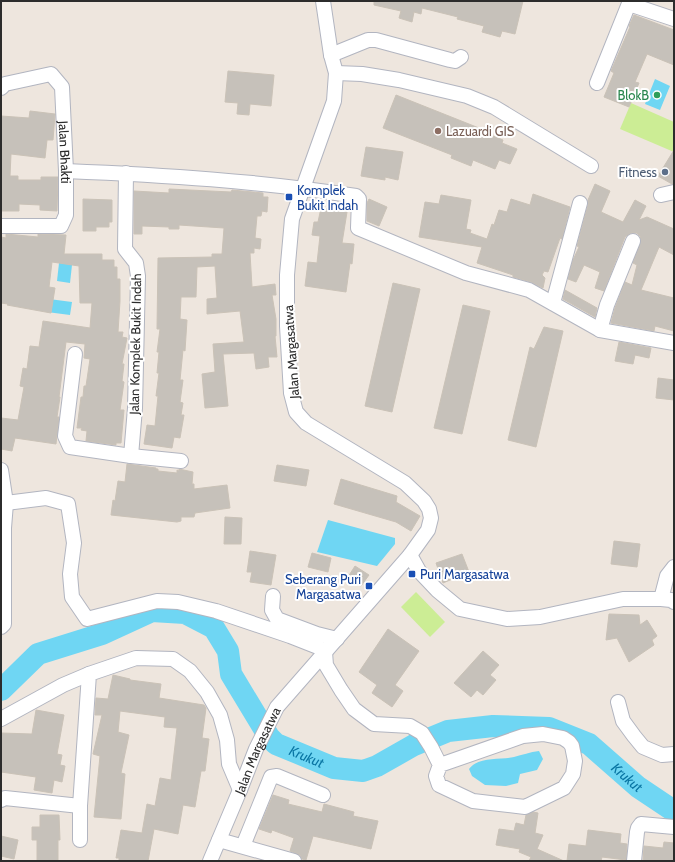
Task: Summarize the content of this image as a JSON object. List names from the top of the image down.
{
  "streets": {
    "street": ["Jalan Bhakti", "Jalan Komplek Bukit Indah", "Jalan Margasatwa"]
  },
  "water": ["Krukut"],
  "places": {
    "other": ["BlokB", "Lazuardi GIS", "Fitness"],
    "transit": ["Komplek Bukit Indah", "Puri Margasatwa", "Seberang Puri Margasatwa"]
  }
}
